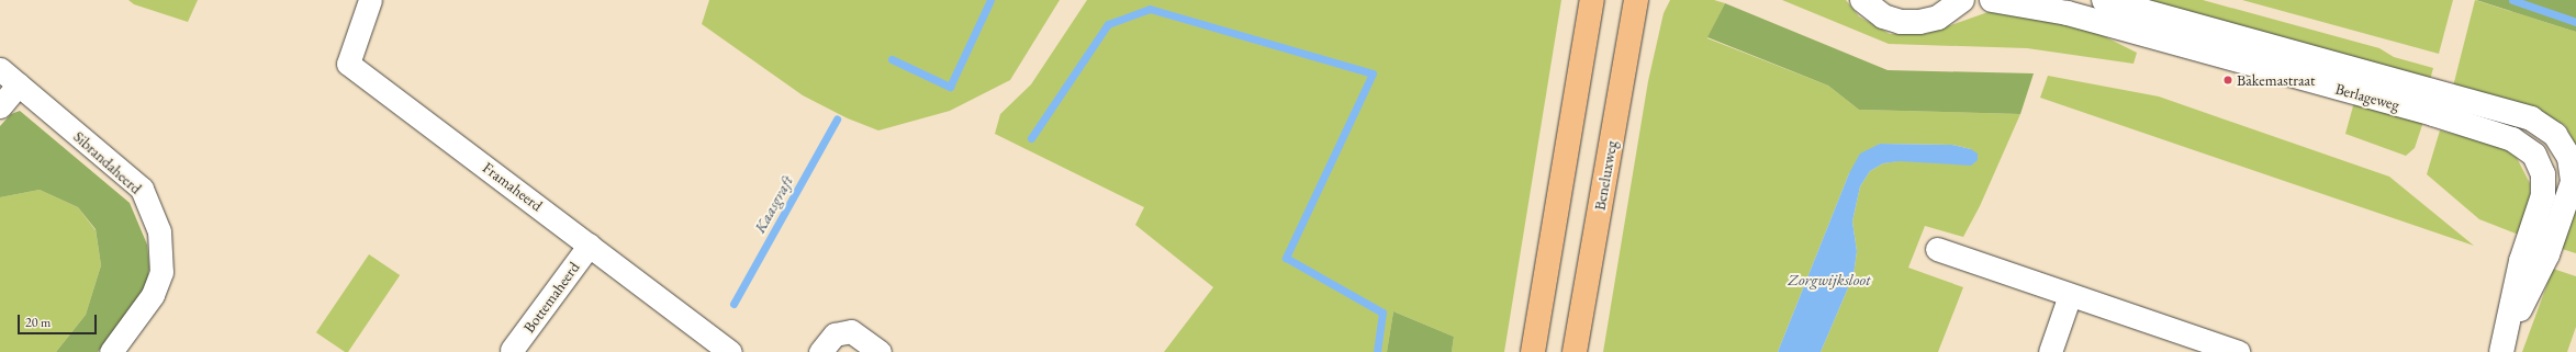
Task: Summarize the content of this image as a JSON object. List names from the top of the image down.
{
  "streets": {
    "highway": ["Beneluxweg"],
    "street": [
      "Berlageweg",
      "Sibrandaheerd",
      "Framaheerd",
      "Bottemaheerd"
    ]
  },
  "crossings": [
    ["Framaheerd", "Bottemaheerd"]
  ],
  "water": ["Kaasgraft", "Zorgwijksloot"],
  "places": ["Bakemastraat"],
  "scale_bar": "20 m"
}
